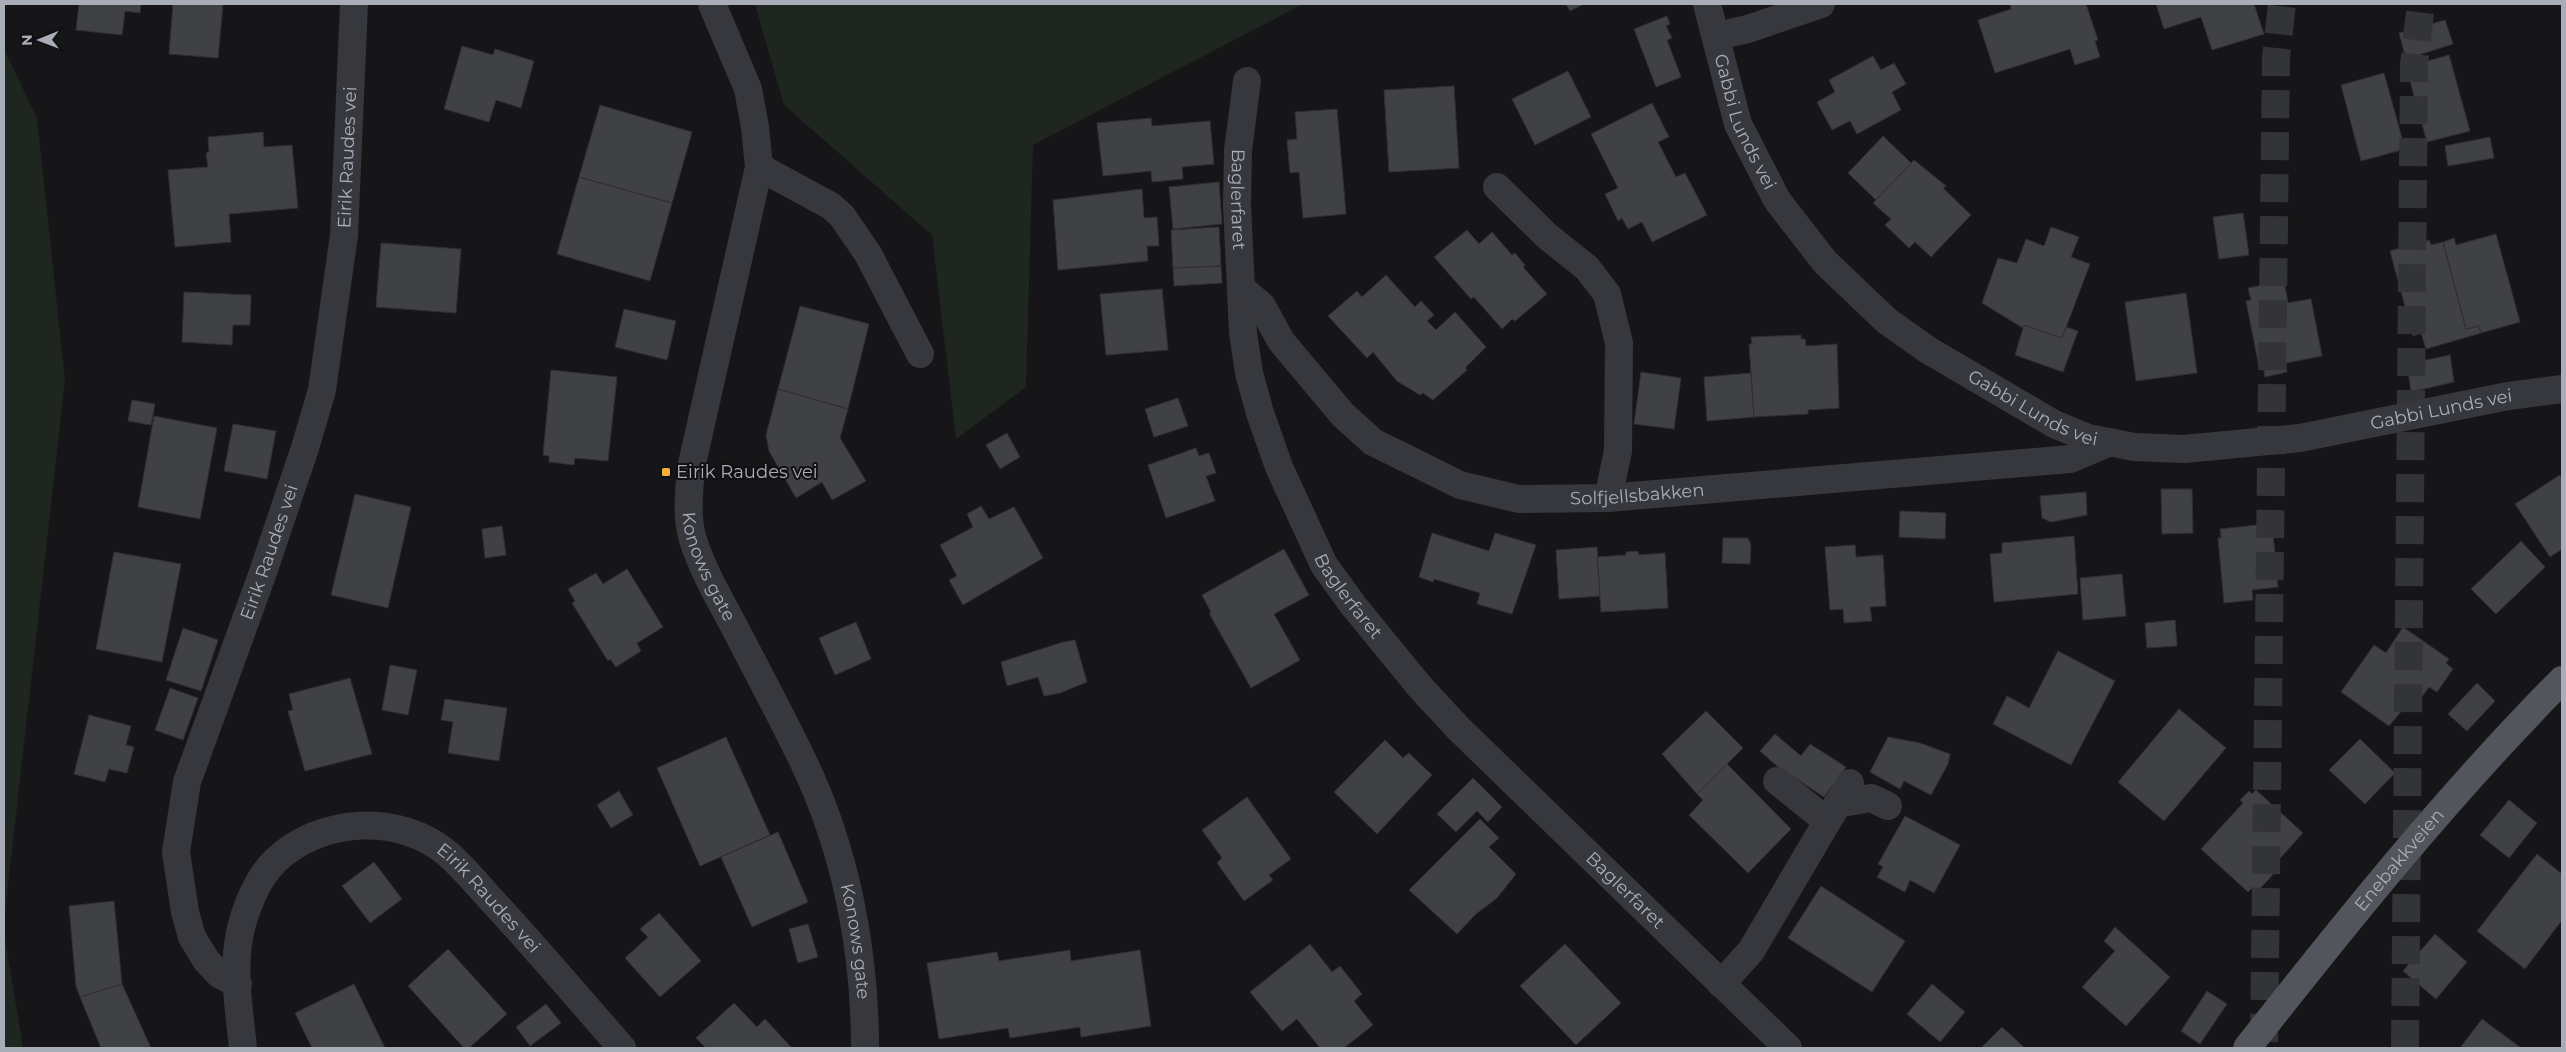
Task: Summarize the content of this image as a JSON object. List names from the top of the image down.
{
  "streets": {
    "main road": ["Enebakkveien"],
    "street": [
      "Gabbi Lunds vei",
      "Eirik Raudes vei",
      "Baglerfaret",
      "Solfjellsbakken",
      "Konows gate"
    ]
  },
  "crossings": [
    ["Gabbi Lunds vei", "Solfjellsbakken"],
    ["Baglerfaret", "Solfjellsbakken"]
  ],
  "places": {
    "transit": ["Eirik Raudes vei"]
  },
  "north": "left"
}
